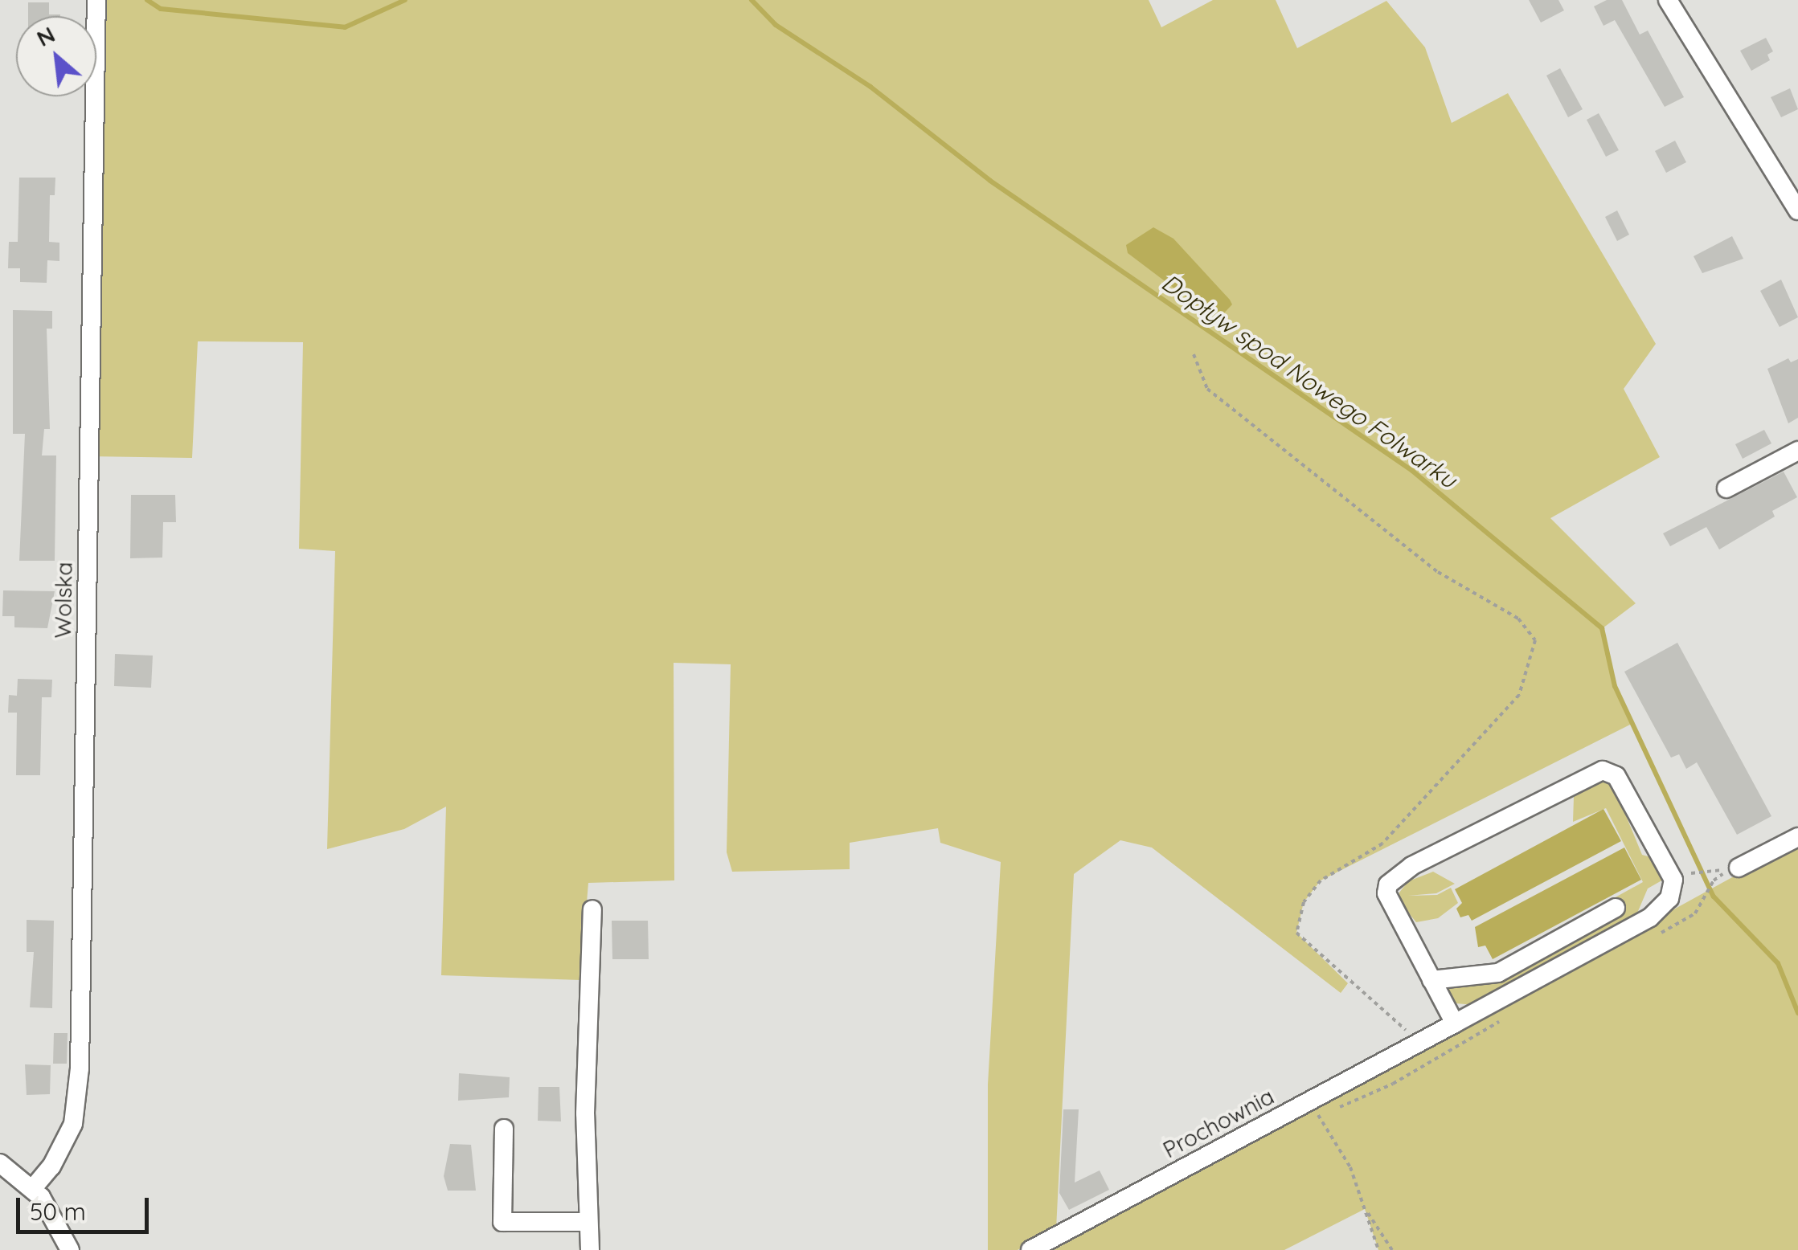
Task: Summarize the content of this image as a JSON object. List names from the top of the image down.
{
  "streets": {
    "street": ["Wolska", "Prochownia"]
  },
  "water": ["Dopływ spod Nowego Folwarku"],
  "scale_bar": "50 m",
  "north": "top left"
}
